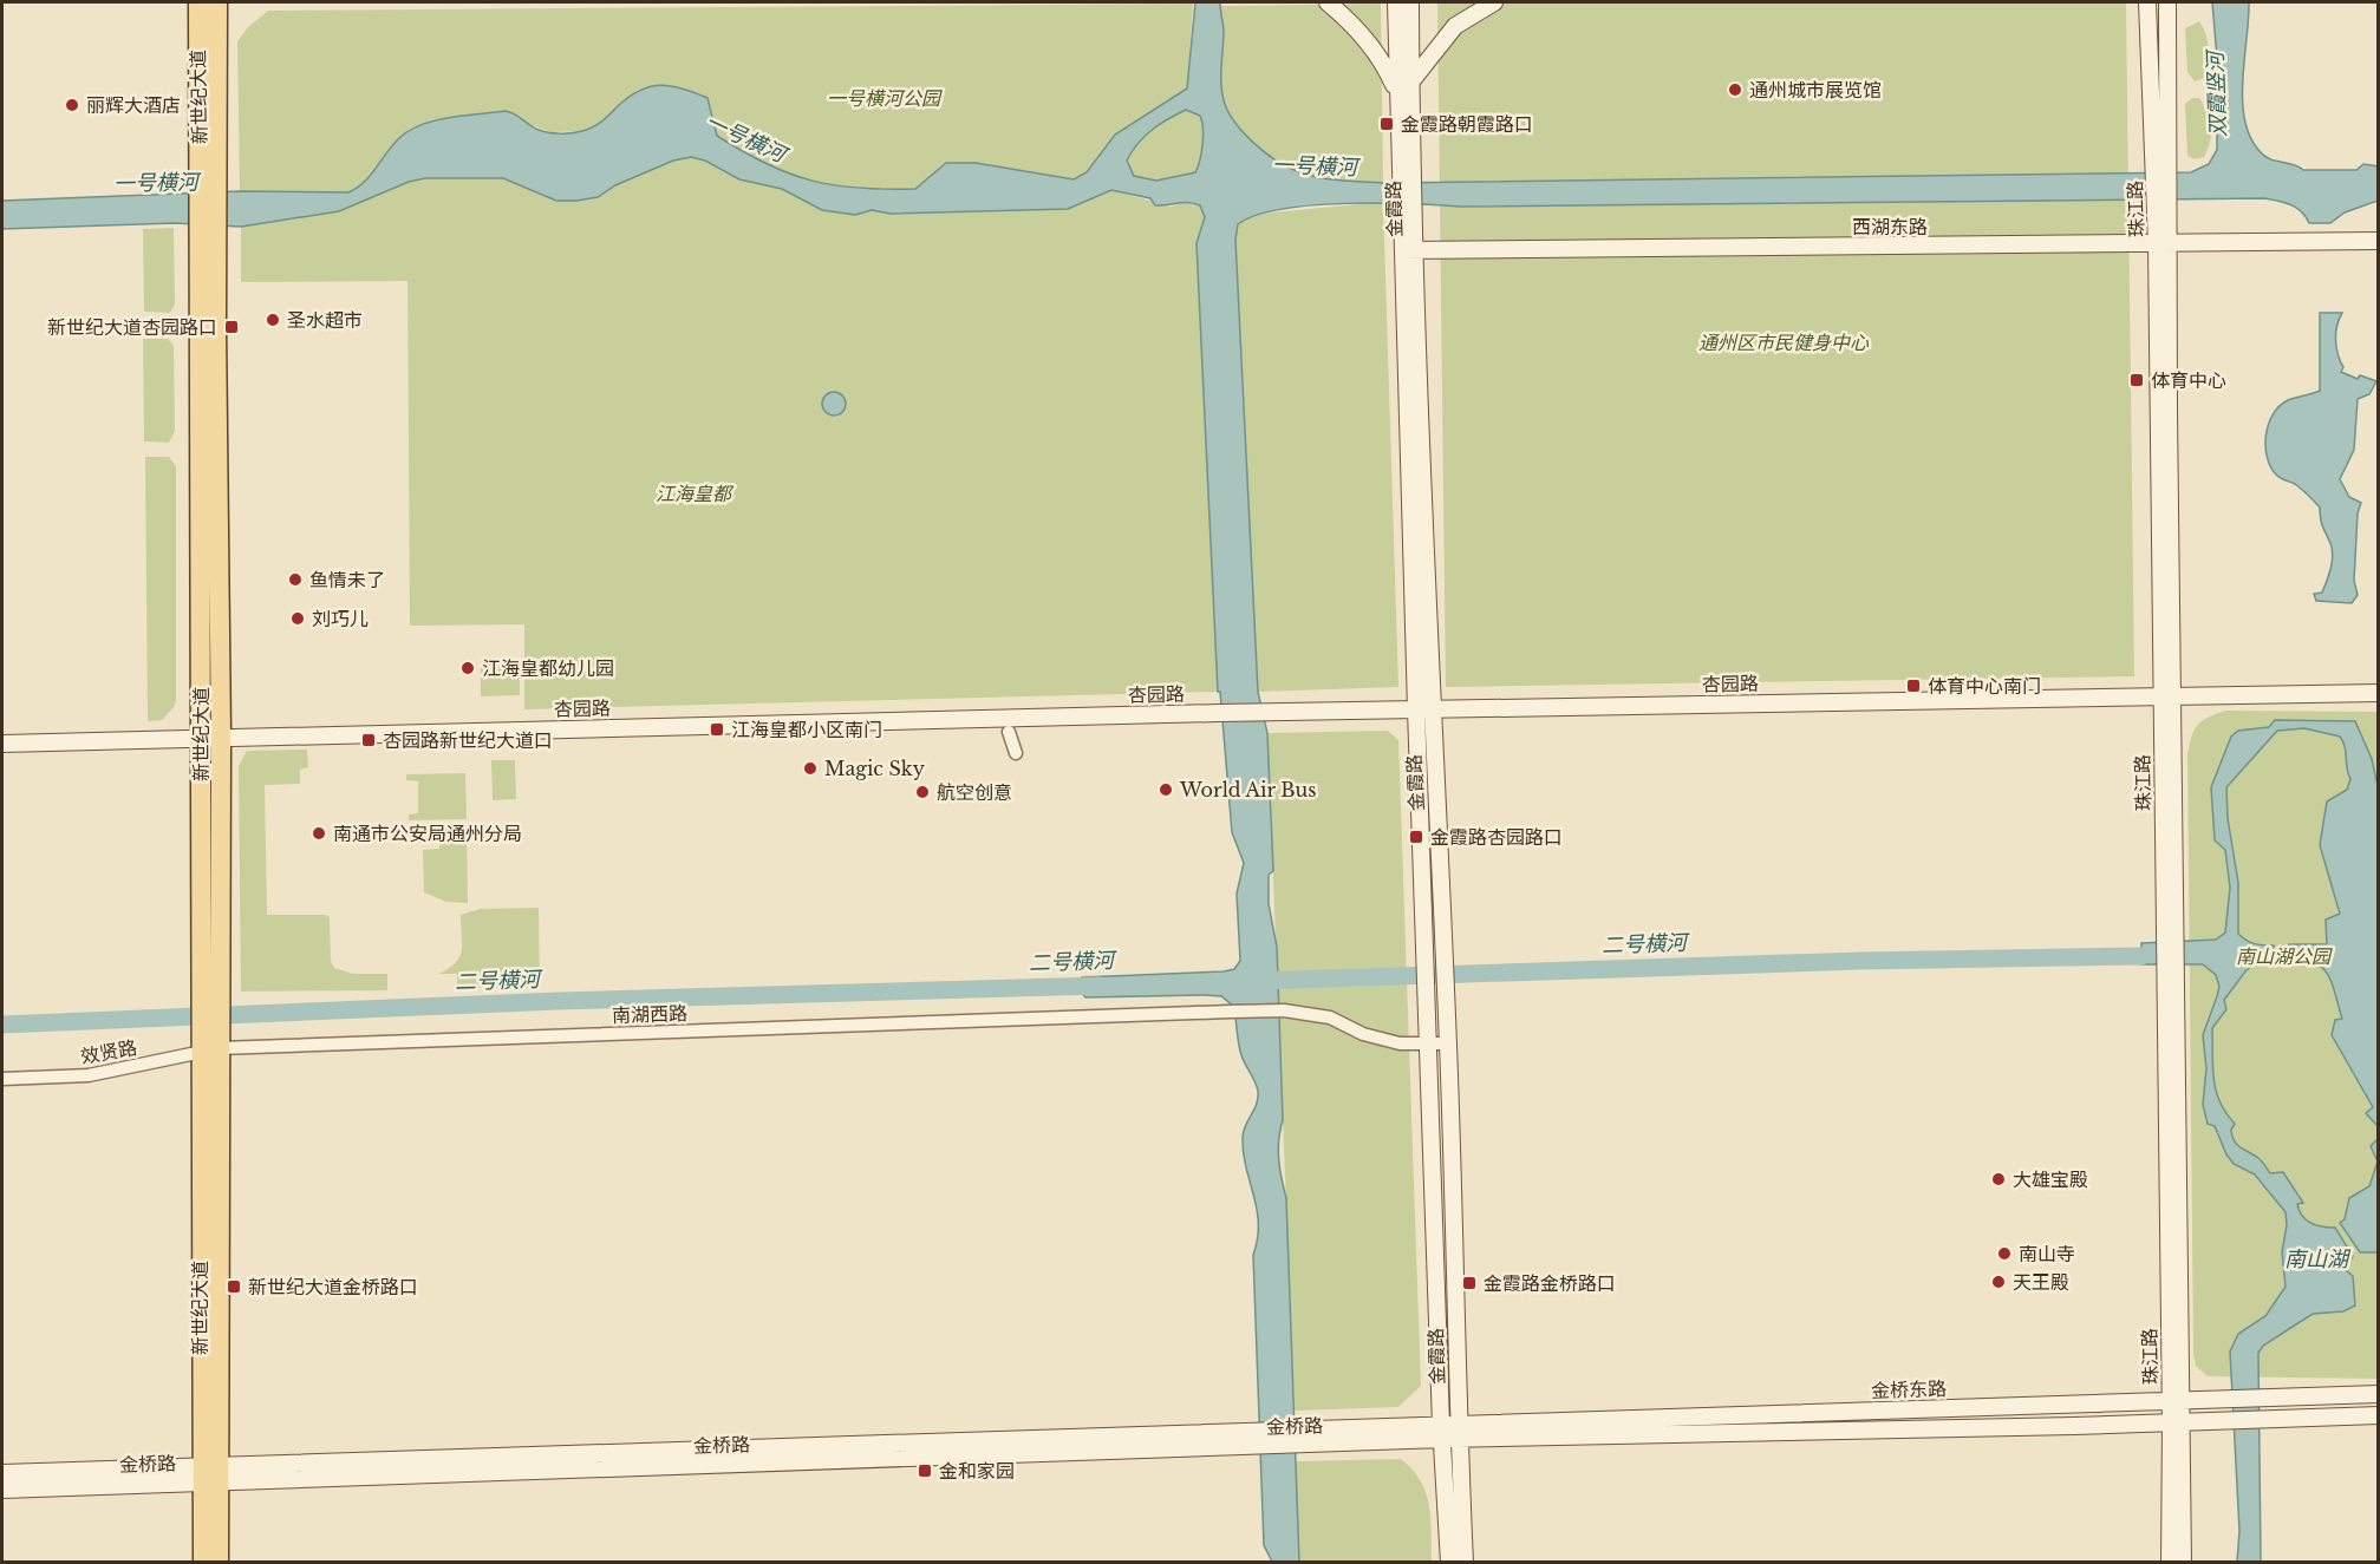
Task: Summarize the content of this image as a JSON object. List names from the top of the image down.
{
  "streets": {
    "main road": ["新世纪大道"],
    "street": [
      "金霞路",
      "珠江路",
      "西湖东路",
      "杏园路",
      "南湖西路",
      "效贤路",
      "金桥东路",
      "金桥路"
    ]
  },
  "crossings": [
    ["新世纪大道", "杏园路"],
    ["新世纪大道", "南湖西路"],
    ["新世纪大道", "效贤路"],
    ["新世纪大道", "金桥路"],
    ["金霞路", "西湖东路"],
    ["金霞路", "杏园路"],
    ["金霞路", "南湖西路"],
    ["金霞路", "金桥东路"],
    ["金霞路", "金桥路"],
    ["珠江路", "西湖东路"],
    ["珠江路", "杏园路"],
    ["珠江路", "金桥东路"],
    ["南湖西路", "效贤路"],
    ["金桥东路", "金桥路"]
  ],
  "water": [
    "双霞竖河",
    "一号横河",
    "二号横河",
    "南山湖"
  ],
  "parks": [
    "一号横河公园",
    "通州区市民健身中心",
    "江海皇都",
    "南山湖公园"
  ],
  "places": {
    "other": [
      "通州城市展览馆",
      "丽辉大酒店",
      "圣水超市",
      "鱼情未了",
      "刘巧儿",
      "江海皇都幼儿园",
      "Magic Sky",
      "World Air Bus",
      "航空创意",
      "南通市公安局通州分局",
      "大雄宝殿",
      "南山寺",
      "天王殿"
    ],
    "transit": [
      "金霞路朝霞路口",
      "新世纪大道杏园路口",
      "体育中心",
      "体育中心南门",
      "江海皇都小区南门",
      "杏园路新世纪大道口",
      "金霞路杏园路口",
      "金霞路金桥路口",
      "新世纪大道金桥路口",
      "金和家园"
    ]
  }
}
